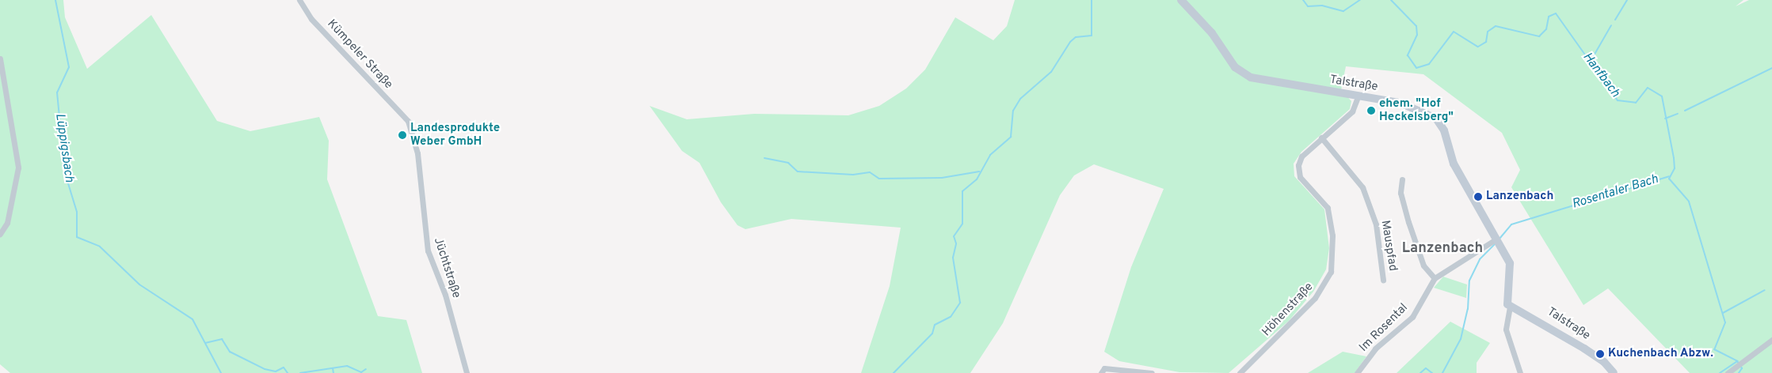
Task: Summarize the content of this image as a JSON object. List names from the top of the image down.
{
  "streets": {
    "main road": ["Talstraße"],
    "street": [
      "Kümpeler Straße",
      "Mauspfad",
      "Jüchtstraße",
      "Höhenstraße",
      "Im Rosental"
    ]
  },
  "crossings": [
    ["Kümpeler Straße", "Jüchtstraße"],
    ["Talstraße", "Höhenstraße"],
    ["Talstraße", "Im Rosental"],
    ["Mauspfad", "Höhenstraße"],
    ["Mauspfad", "Im Rosental"]
  ],
  "districts": ["Lanzenbach"],
  "water": ["Hanfbach", "Lüppigsbach", "Rosentaler Bach"],
  "places": [
    "ehem. \"Hof Heckelsberg\"",
    "Landesprodukte Weber GmbH",
    "Lanzenbach",
    "Kuchenbach Abzw."
  ]
}
